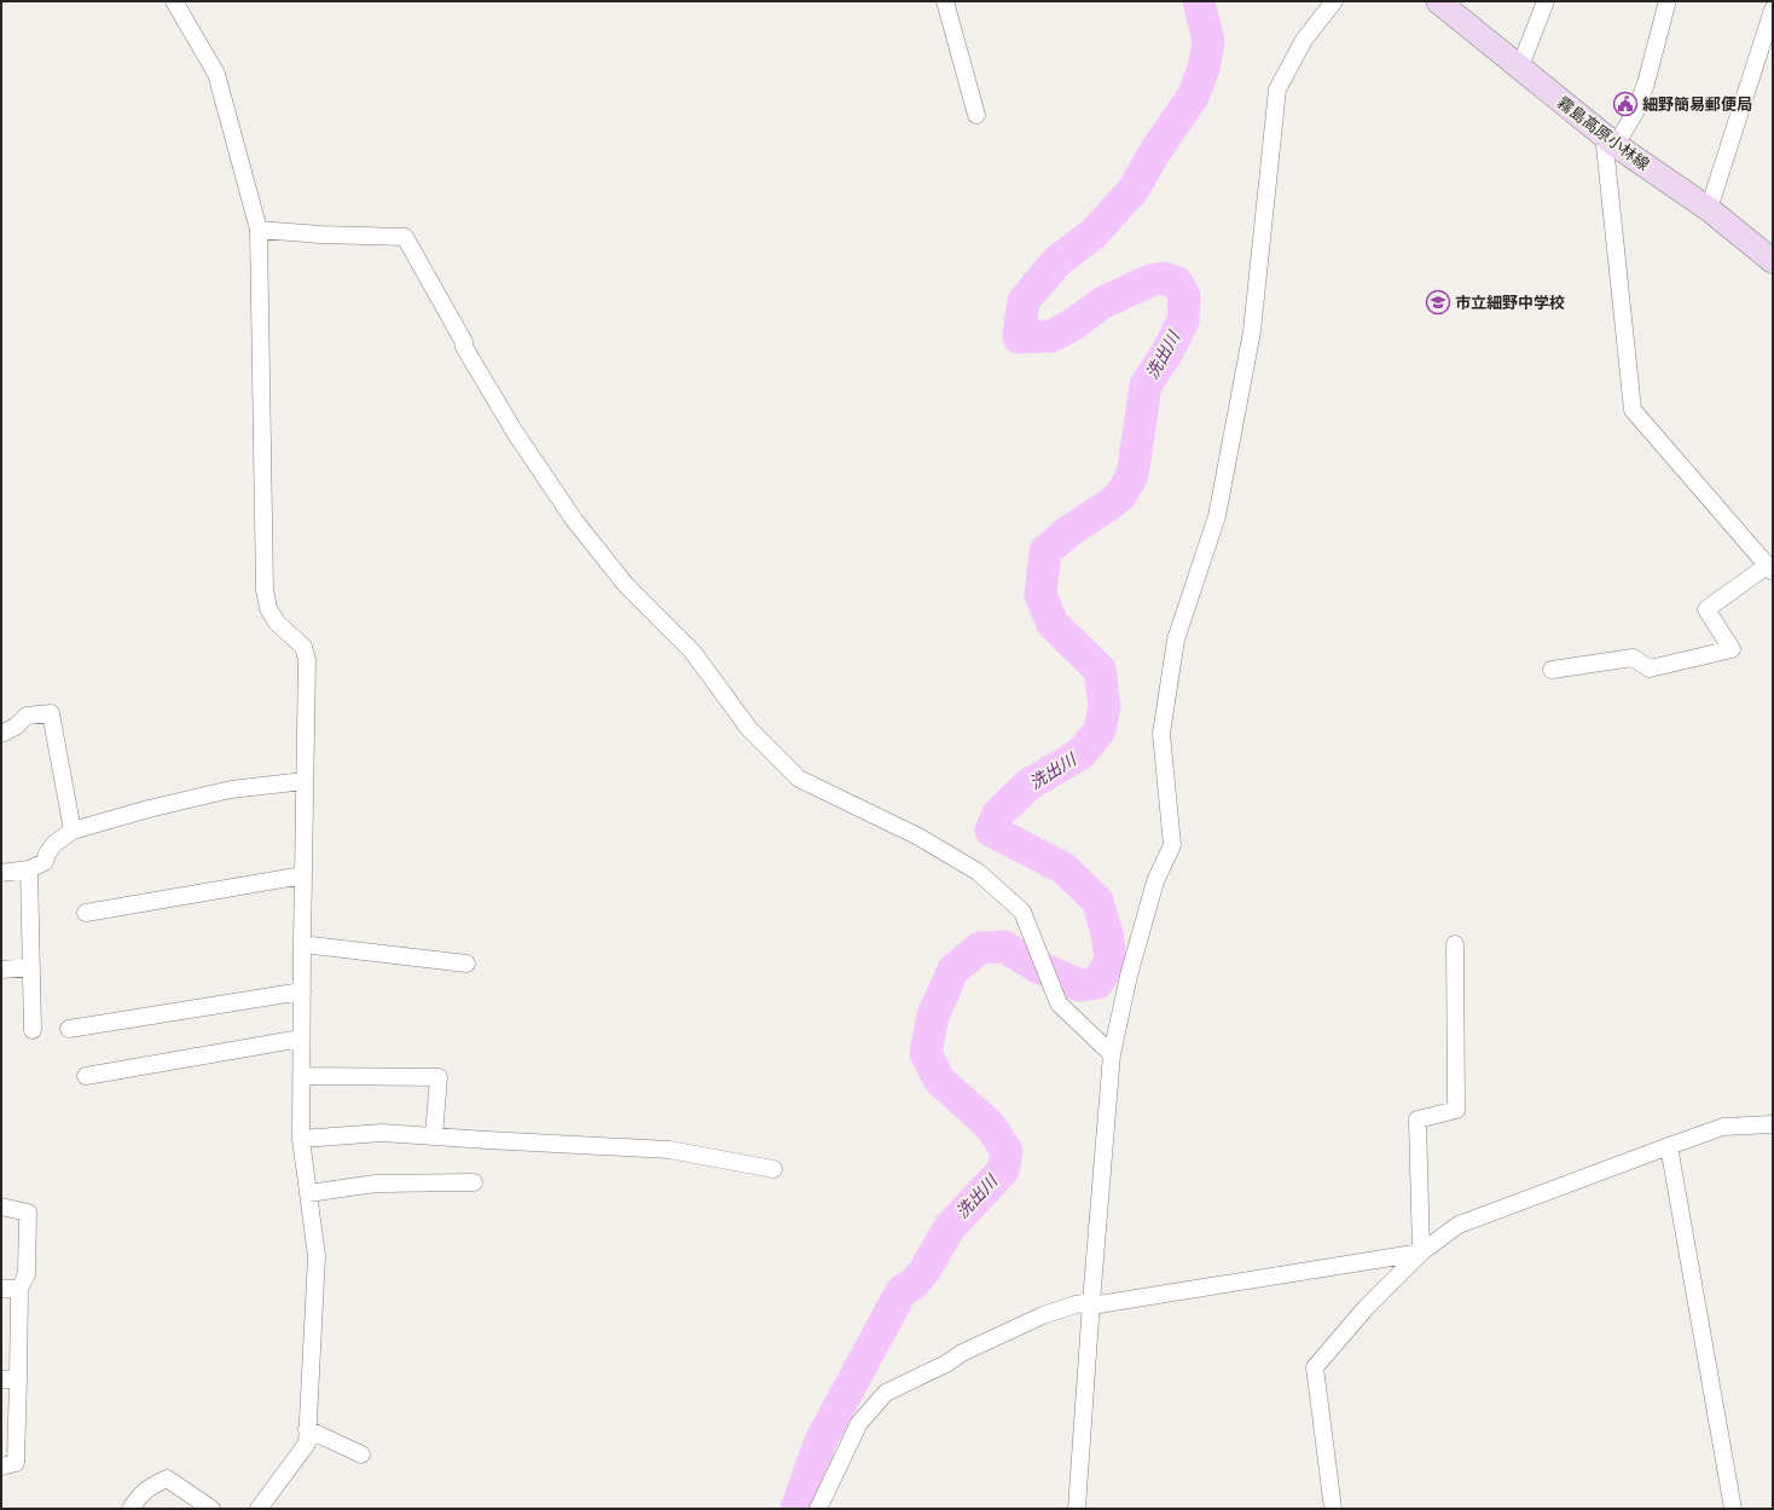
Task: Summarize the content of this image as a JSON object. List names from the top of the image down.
{
  "streets": {
    "main road": ["霧島高原小林線"]
  },
  "water": ["洗出川"],
  "places": {
    "public building": ["細野簡易郵便局"],
    "school or university": ["市立細野中学校"]
  }
}
